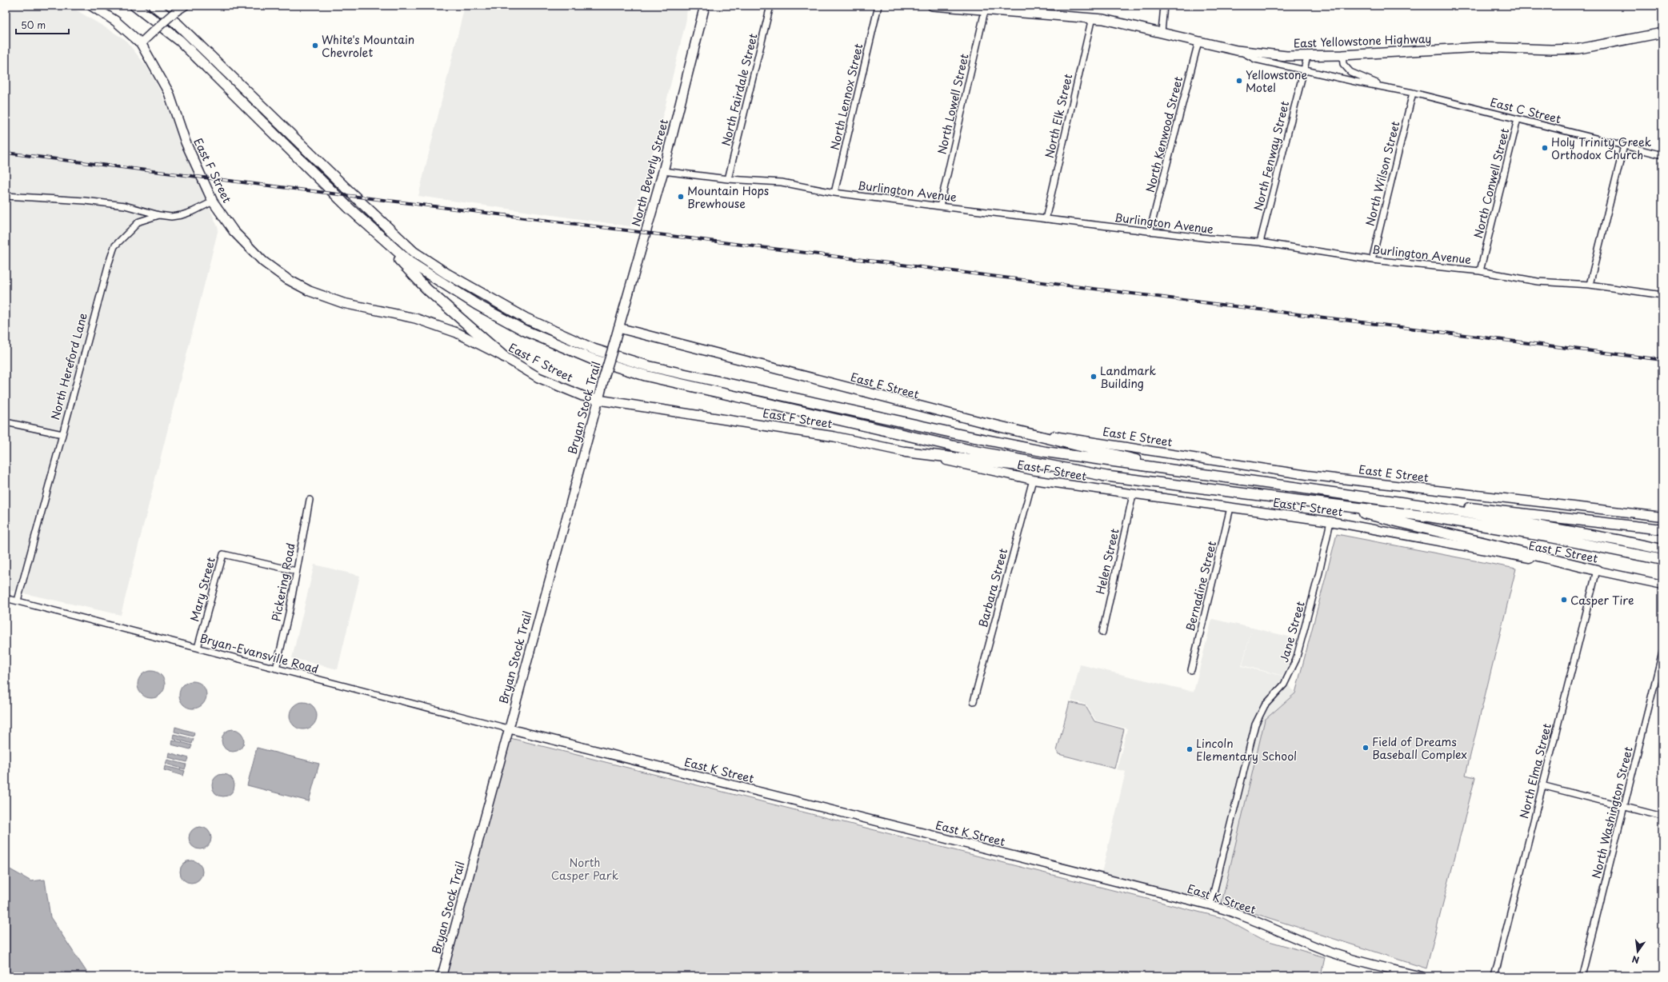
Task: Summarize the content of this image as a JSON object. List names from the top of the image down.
{
  "streets": {
    "main road": [
      "East Yellowstone Highway",
      "East F Street",
      "North Beverly Street",
      "East E Street",
      "Bryan Stock Trail",
      "East K Street"
    ],
    "street": [
      "North Fairdale Street",
      "North Lennox Street",
      "North Lowell Street",
      "East C Street",
      "North Elk Street",
      "North Kenwood Street",
      "North Fenway Street",
      "North Wilson Street",
      "North Conwell Street",
      "Burlington Avenue",
      "North Hereford Lane",
      "Helen Street",
      "Pickering Road",
      "Bernadine Street",
      "Barbara Street",
      "Mary Street",
      "Jane Street",
      "Bryan-Evansville Road",
      "North Elma Street",
      "North Washington Street"
    ]
  },
  "crossings": [
    ["East Yellowstone Highway", "North Lowell Street"],
    ["East Yellowstone Highway", "East C Street"],
    ["East Yellowstone Highway", "North Elk Street"],
    ["East Yellowstone Highway", "North Kenwood Street"],
    ["East Yellowstone Highway", "North Fenway Street"],
    ["North Fairdale Street", "Burlington Avenue"],
    ["North Lennox Street", "Burlington Avenue"],
    ["North Lowell Street", "Burlington Avenue"],
    ["East C Street", "North Fenway Street"],
    ["East C Street", "North Wilson Street"],
    ["East C Street", "North Conwell Street"],
    ["North Elk Street", "Burlington Avenue"],
    ["North Kenwood Street", "Burlington Avenue"],
    ["North Fenway Street", "Burlington Avenue"],
    ["East F Street", "North Hereford Lane"],
    ["East F Street", "Bryan Stock Trail"],
    ["East F Street", "Helen Street"],
    ["East F Street", "Bernadine Street"],
    ["East F Street", "Barbara Street"],
    ["East F Street", "Jane Street"],
    ["East F Street", "North Elma Street"],
    ["North Beverly Street", "Burlington Avenue"],
    ["North Beverly Street", "East E Street"],
    ["North Beverly Street", "Bryan Stock Trail"],
    ["North Wilson Street", "Burlington Avenue"],
    ["North Conwell Street", "Burlington Avenue"],
    ["North Hereford Lane", "Bryan-Evansville Road"],
    ["Bryan Stock Trail", "Bryan-Evansville Road"],
    ["Bryan Stock Trail", "East K Street"],
    ["Pickering Road", "Mary Street"],
    ["Pickering Road", "Bryan-Evansville Road"],
    ["Mary Street", "Bryan-Evansville Road"],
    ["Jane Street", "East K Street"],
    ["Bryan-Evansville Road", "East K Street"]
  ],
  "parks": ["North Casper Park"],
  "places": [
    "White's Mountain Chevrolet",
    "Yellowstone Motel",
    "Holy Trinity Greek Orthodox Church",
    "Mountain Hops Brewhouse",
    "Landmark Building",
    "Casper Tire",
    "Field of Dreams Baseball Complex",
    "Lincoln Elementary School"
  ],
  "scale_bar": "50 m",
  "north": "bottom"
}
